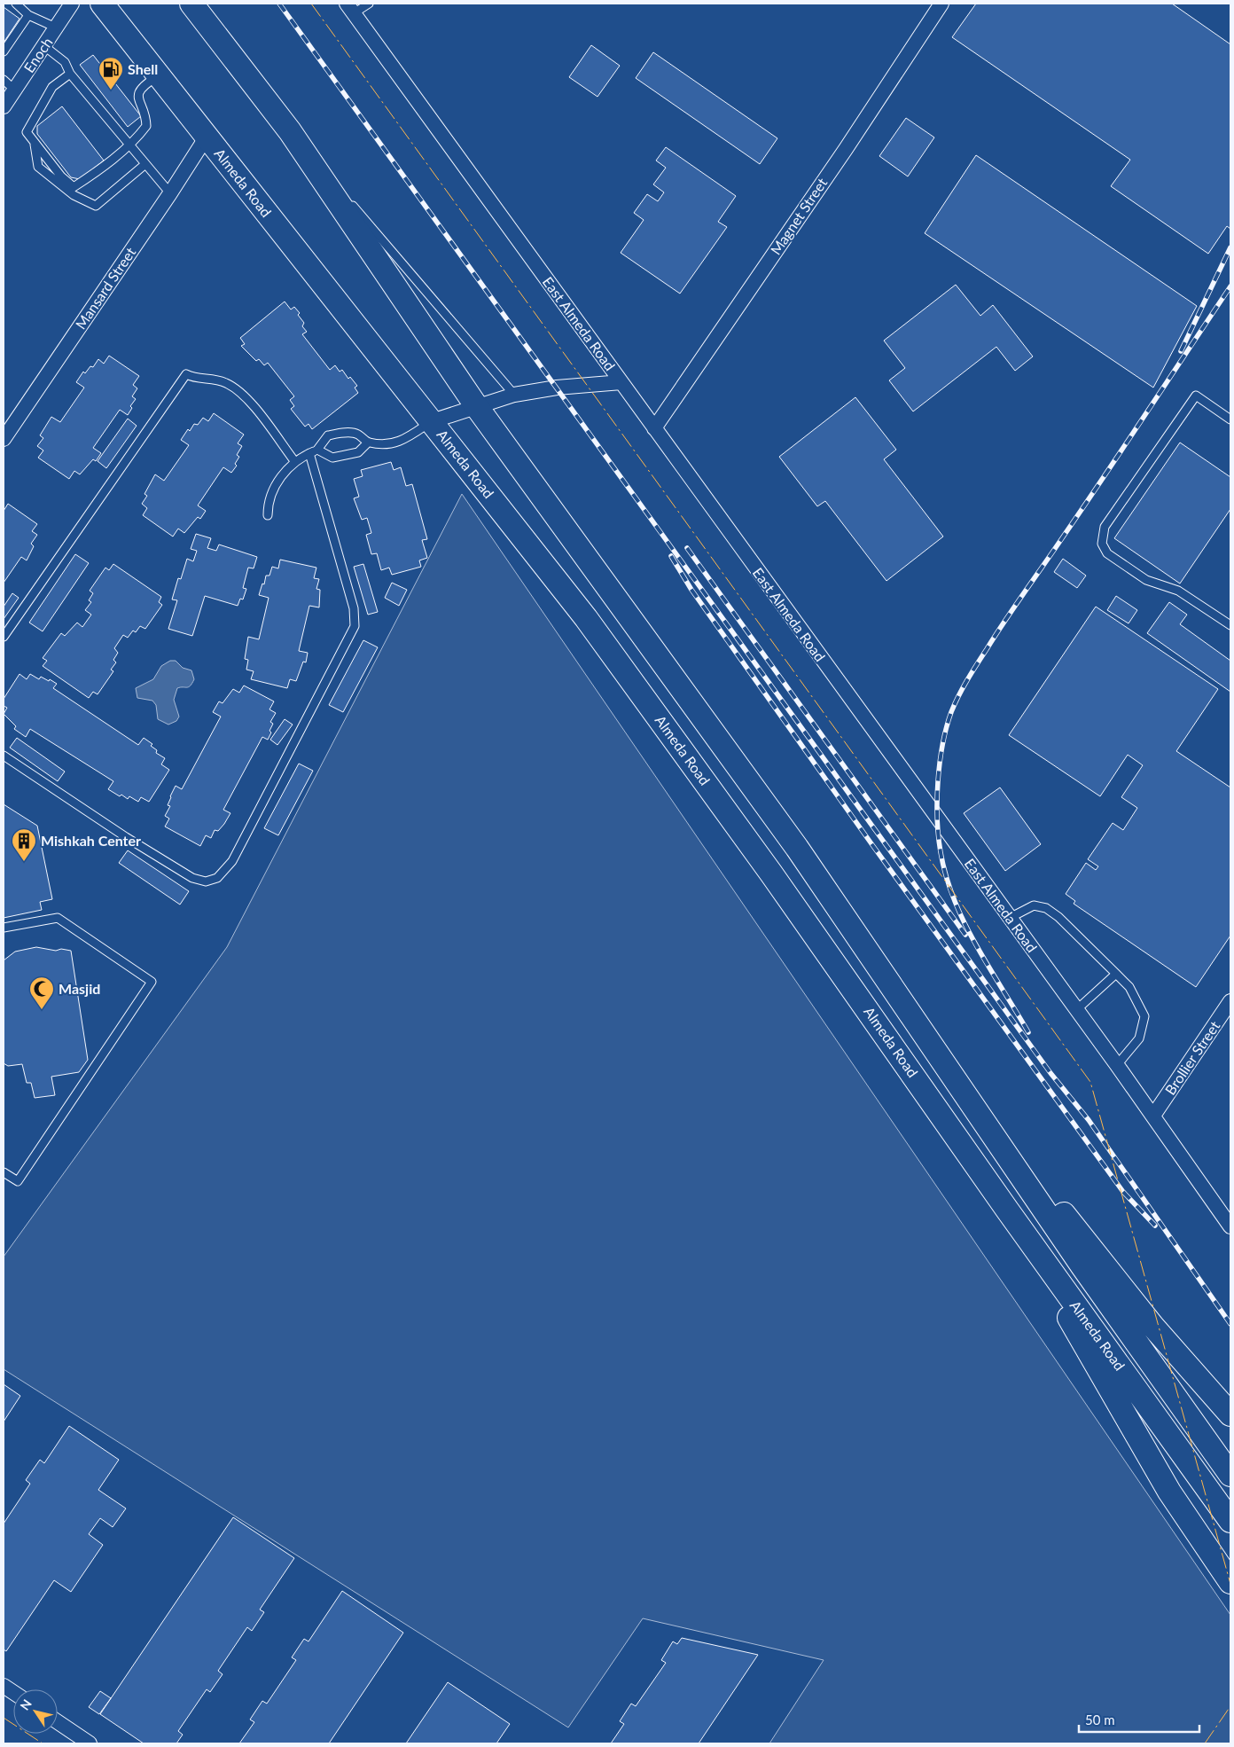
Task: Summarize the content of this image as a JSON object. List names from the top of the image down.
{
  "streets": {
    "main road": ["Almeda Road"],
    "street": [
      "Enoch",
      "Magnet Street",
      "Mansard Street",
      "East Almeda Road",
      "Brollier Street"
    ]
  },
  "crossings": [
    ["Almeda Road", "Mansard Street"],
    ["Magnet Street", "East Almeda Road"],
    ["East Almeda Road", "Brollier Street"]
  ],
  "places": {
    "fuel station": ["Shell"],
    "building": ["Mishkah Center"],
    "mosque": ["Masjid"]
  },
  "scale_bar": "50 m",
  "north": "top left"
}
